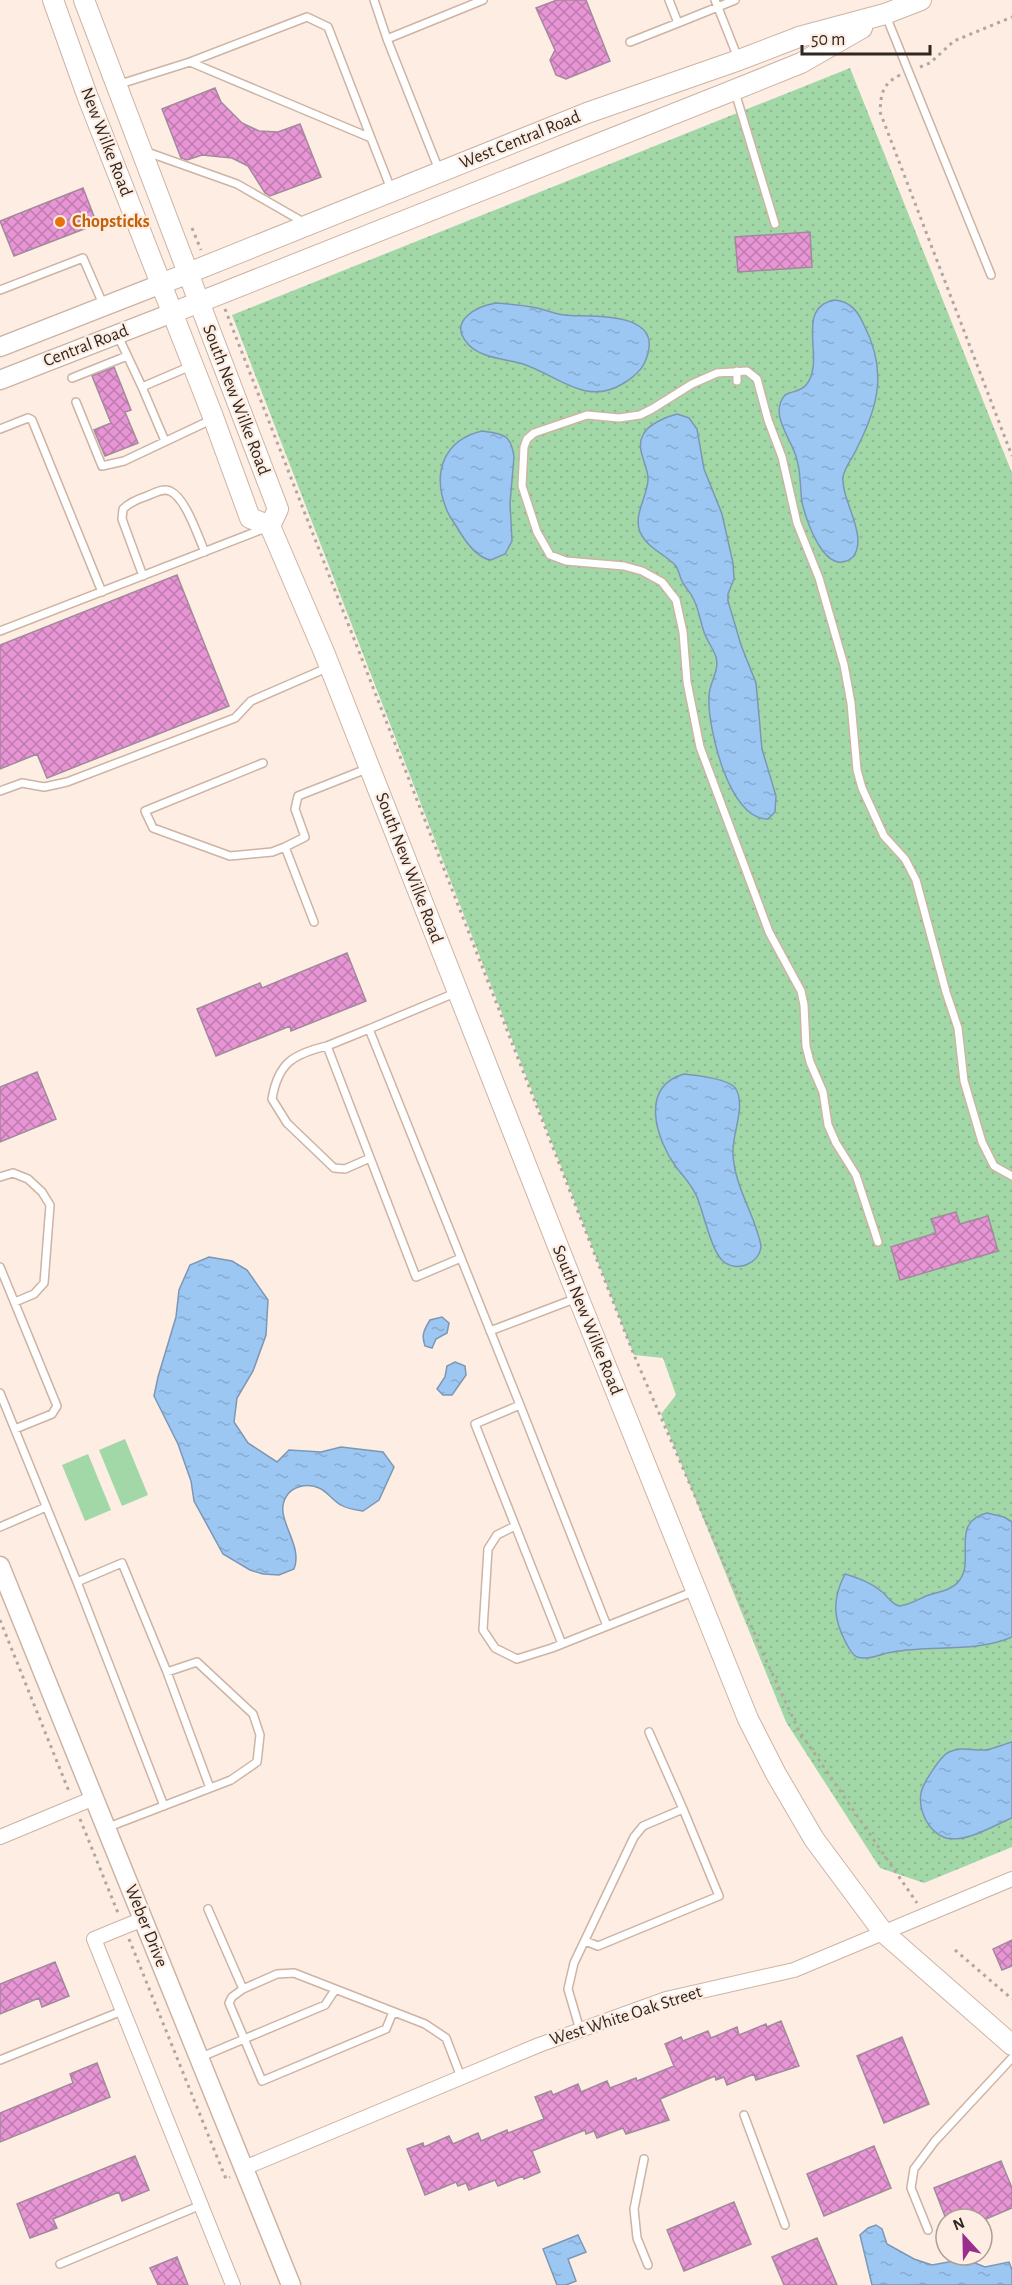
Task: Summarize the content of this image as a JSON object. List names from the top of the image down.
{
  "streets": {
    "main road": ["West Central Road", "New Wilke Road", "South New Wilke Road"],
    "street": ["Central Road", "Weber Drive", "West White Oak Street"]
  },
  "crossings": [
    ["West Central Road", "New Wilke Road"],
    ["West Central Road", "Central Road"],
    ["West Central Road", "South New Wilke Road"],
    ["New Wilke Road", "Central Road"],
    ["New Wilke Road", "South New Wilke Road"],
    ["Central Road", "South New Wilke Road"],
    ["South New Wilke Road", "West White Oak Street"],
    ["Weber Drive", "West White Oak Street"]
  ],
  "places": ["Chopsticks"],
  "scale_bar": "50 m",
  "north": "top"
}
